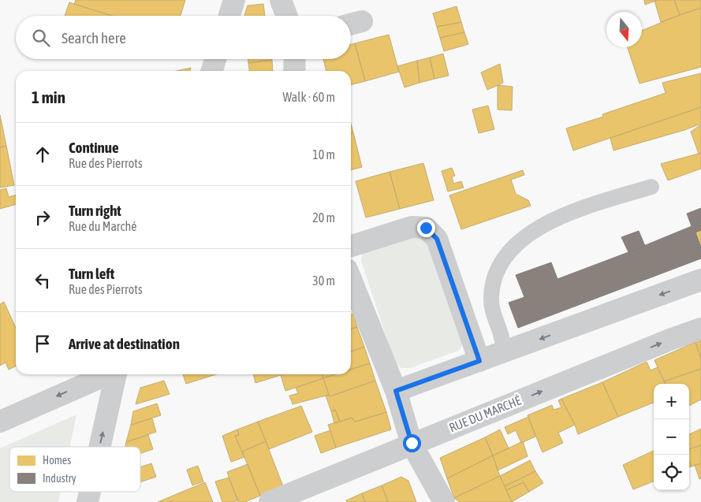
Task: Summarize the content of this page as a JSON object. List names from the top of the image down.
{
  "streets": {
    "street": ["RUE DU MARCHÉ"]
  },
  "legend": ["Homes", "Industry"],
  "north": "bottom",
  "page": {
    "search": "Search here",
    "heading": ["1 min", "Walk · 60 m"],
    "list": [
      ["Continue", "Rue des Pierrots", "10 m"],
      ["Turn right", "Rue du Marché", "20 m"],
      ["Turn left", "Rue des Pierrots", "30 m"],
      "Arrive at destination"
    ],
    "map_buttons": ["+", "−"]
  }
}
